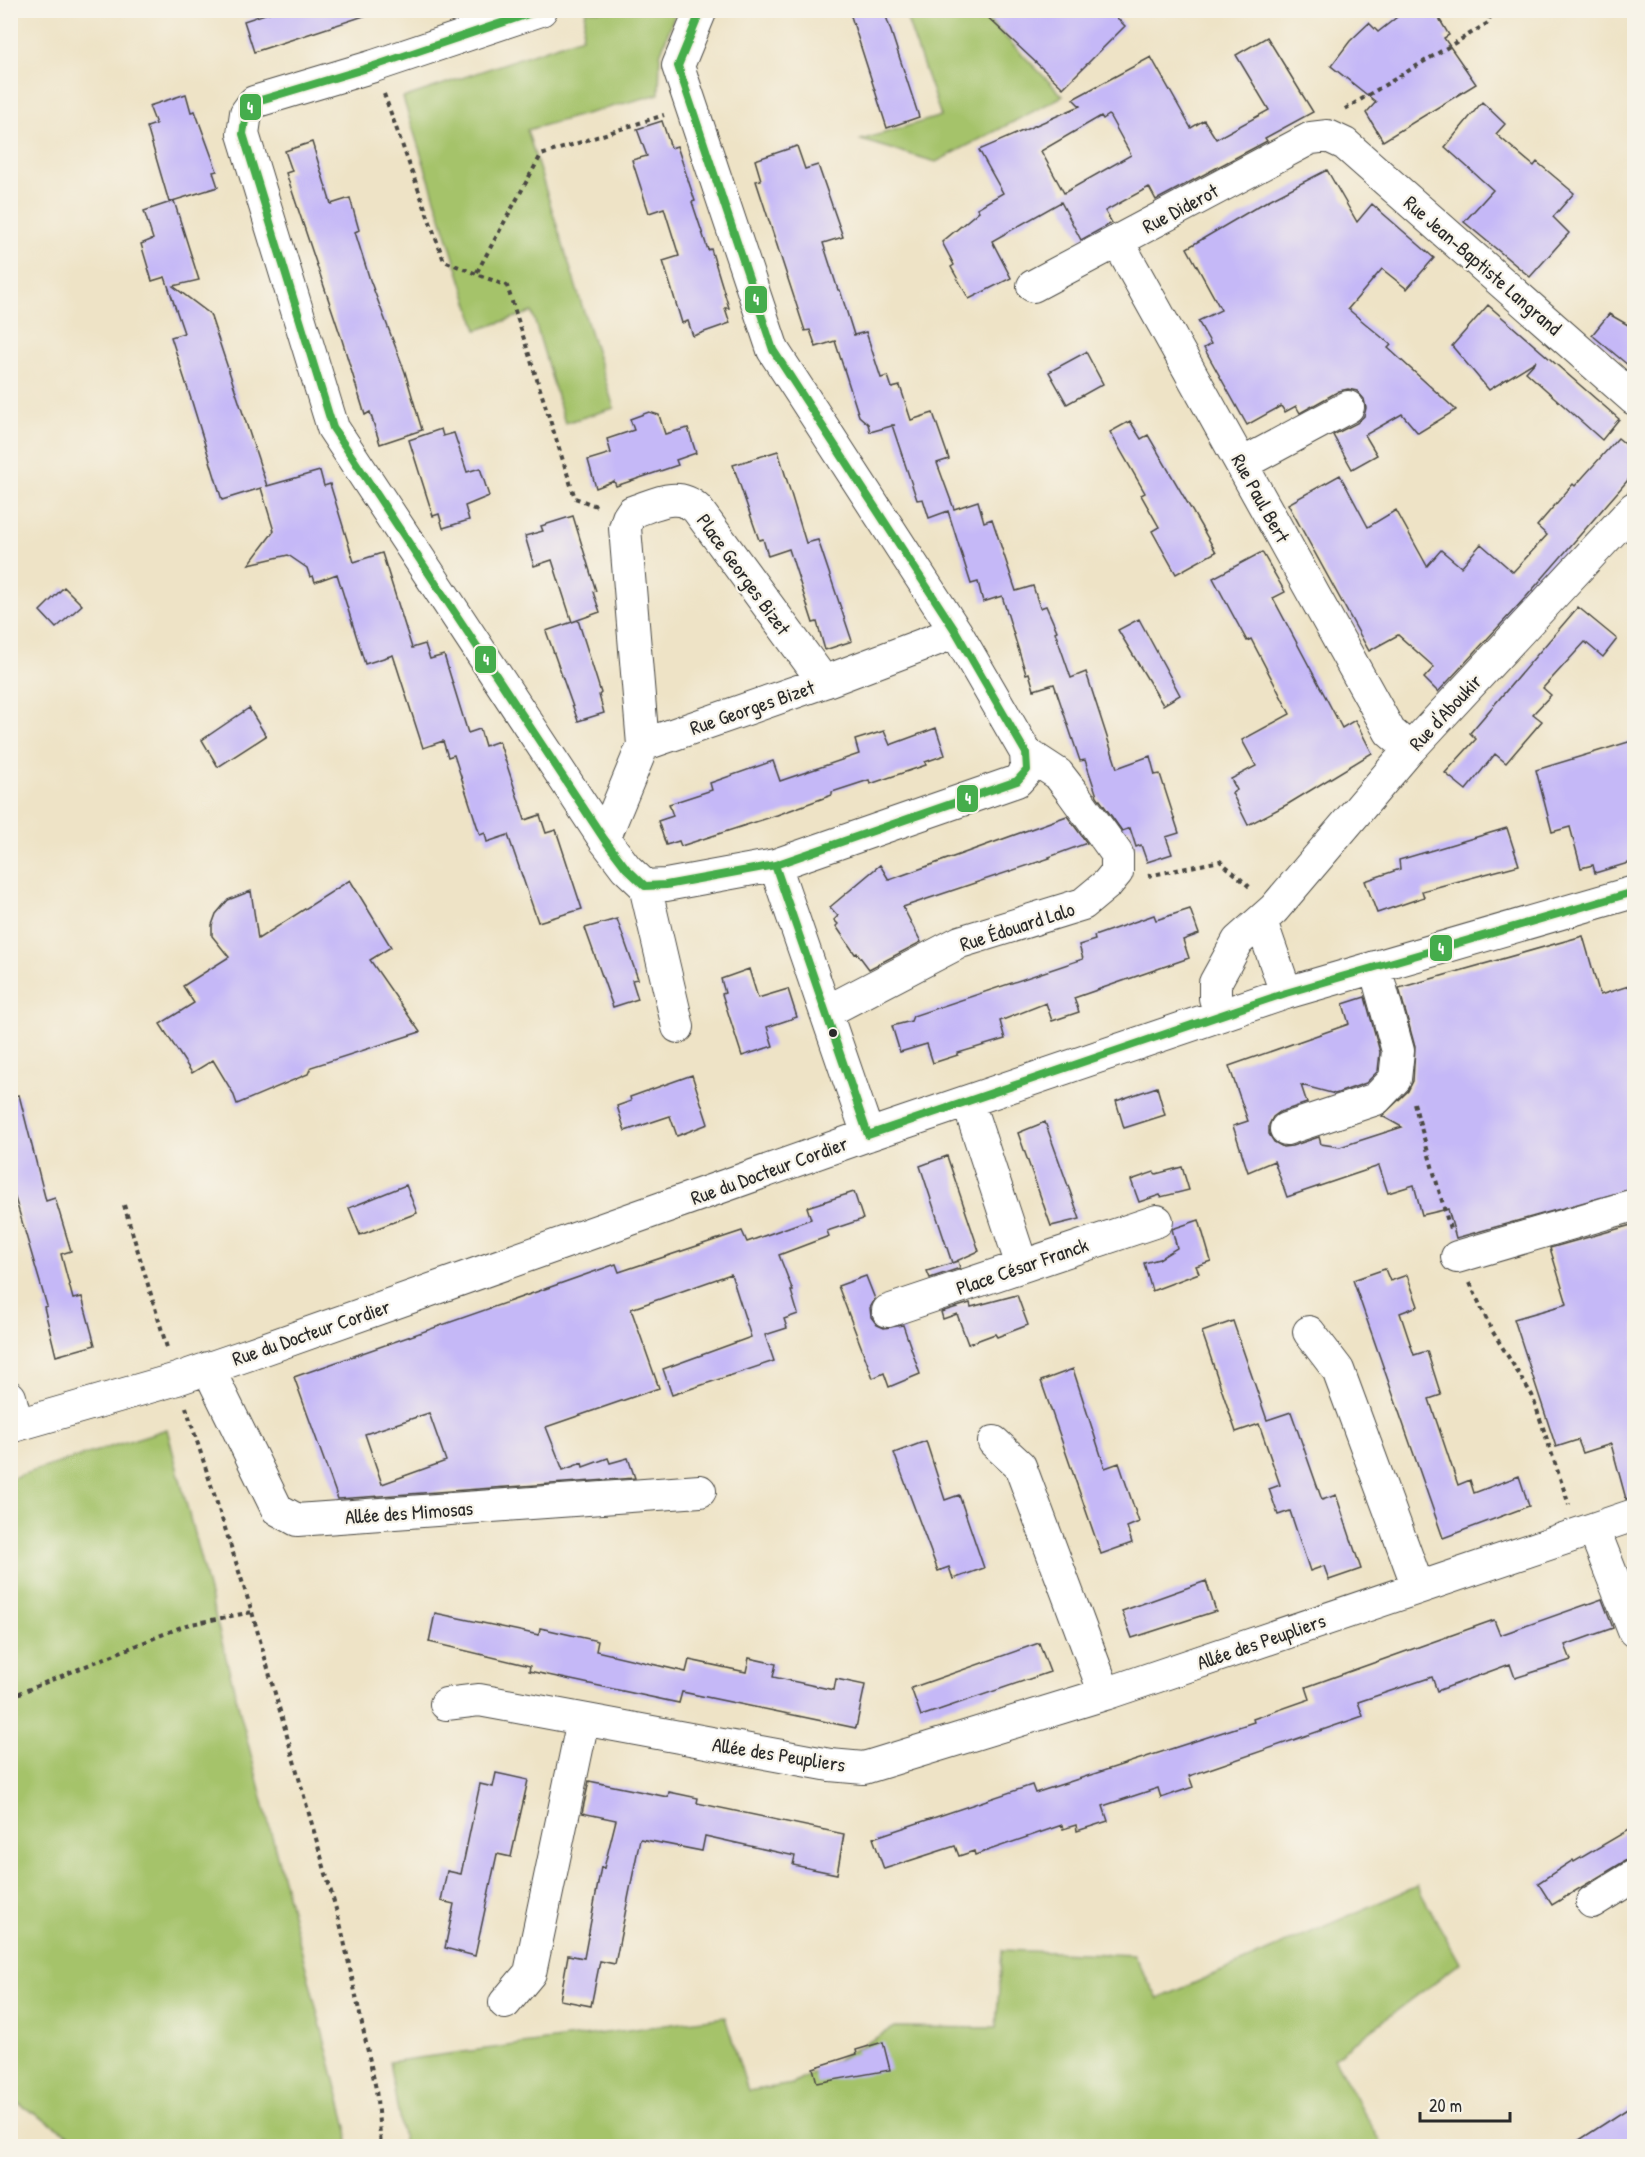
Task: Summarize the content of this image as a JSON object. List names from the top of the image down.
{
  "streets": {
    "street": [
      "Rue Diderot",
      "Rue Jean-Baptiste Langrand",
      "Rue Paul Bert",
      "Place Georges Bizet",
      "Rue Georges Bizet",
      "Rue d'Aboukir",
      "Rue Édouard Lalo",
      "Rue du Docteur Cordier",
      "Place César Franck",
      "Allée des Mimosas",
      "Allée des Peupliers"
    ]
  },
  "crossings": [
    ["Rue Diderot", "Rue Jean-Baptiste Langrand"],
    ["Rue Diderot", "Rue Paul Bert"],
    ["Rue Paul Bert", "Rue d'Aboukir"],
    ["Place Georges Bizet", "Rue Georges Bizet"],
    ["Rue d'Aboukir", "Rue du Docteur Cordier"],
    ["Rue du Docteur Cordier", "Allée des Mimosas"]
  ],
  "lines": ["transit line 4"],
  "scale_bar": "20 m"
}
